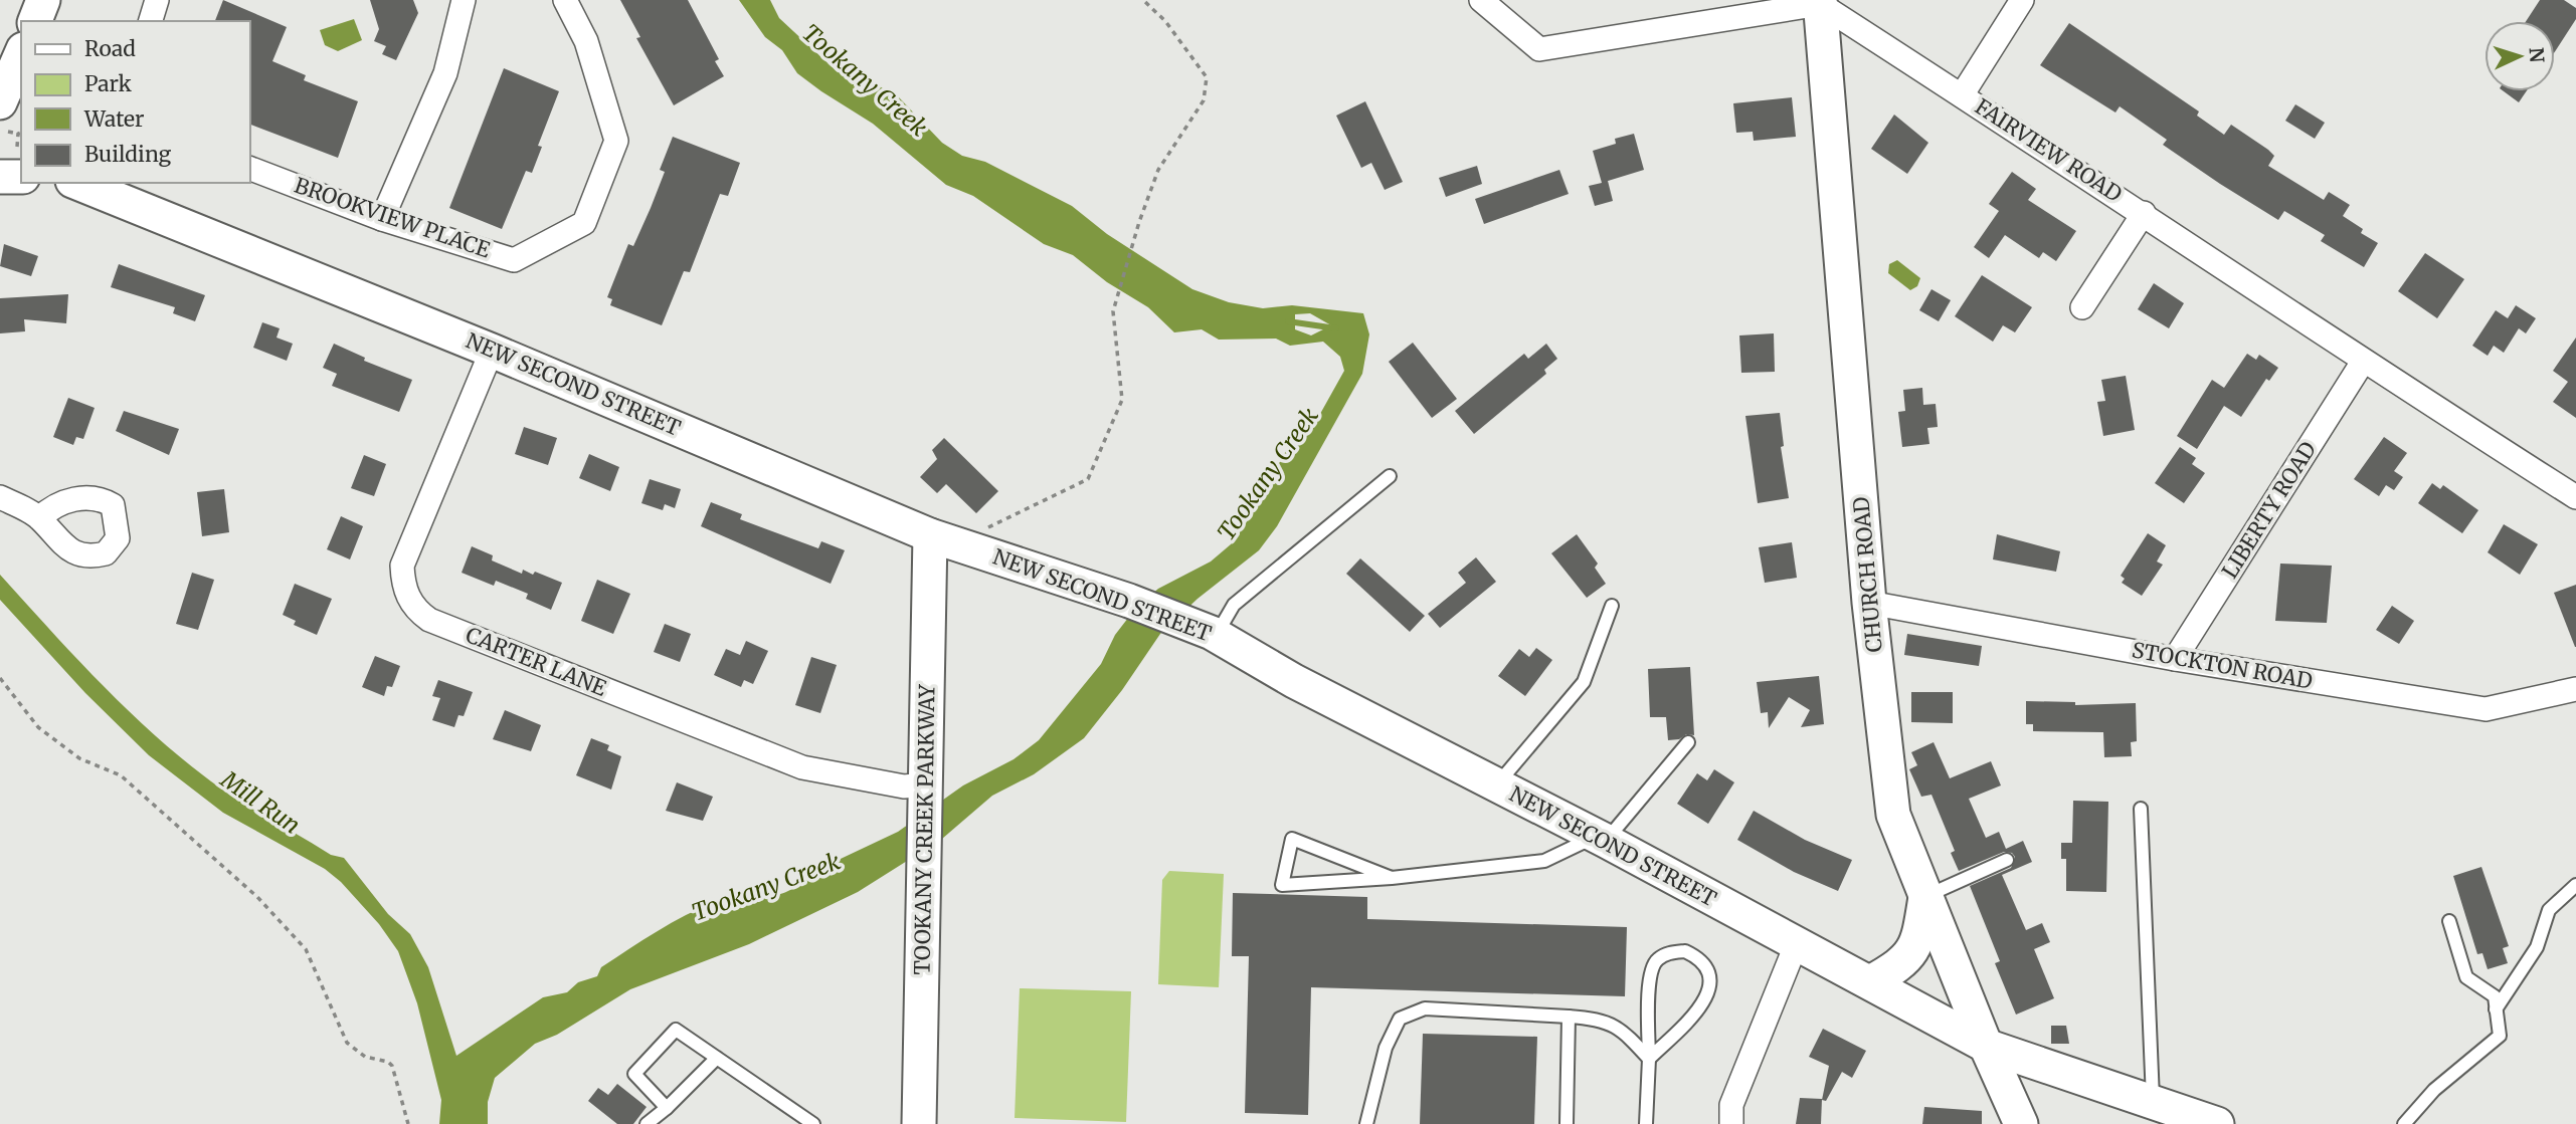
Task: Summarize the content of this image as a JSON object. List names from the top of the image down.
{
  "streets": {
    "street": [
      "FAIRVIEW ROAD",
      "BROOKVIEW PLACE",
      "NEW SECOND STREET",
      "LIBERTY ROAD",
      "CHURCH ROAD",
      "CARTER LANE",
      "STOCKTON ROAD",
      "TOOKANY CREEK PARKWAY"
    ]
  },
  "crossings": [
    ["FAIRVIEW ROAD", "LIBERTY ROAD"],
    ["FAIRVIEW ROAD", "CHURCH ROAD"],
    ["NEW SECOND STREET", "CHURCH ROAD"],
    ["NEW SECOND STREET", "CARTER LANE"],
    ["NEW SECOND STREET", "TOOKANY CREEK PARKWAY"],
    ["LIBERTY ROAD", "STOCKTON ROAD"],
    ["CHURCH ROAD", "STOCKTON ROAD"],
    ["CARTER LANE", "TOOKANY CREEK PARKWAY"]
  ],
  "water": ["Tookany Creek", "Mill Run"],
  "legend": [
    "Road",
    "Park",
    "Water",
    "Building"
  ],
  "north": "right"
}
